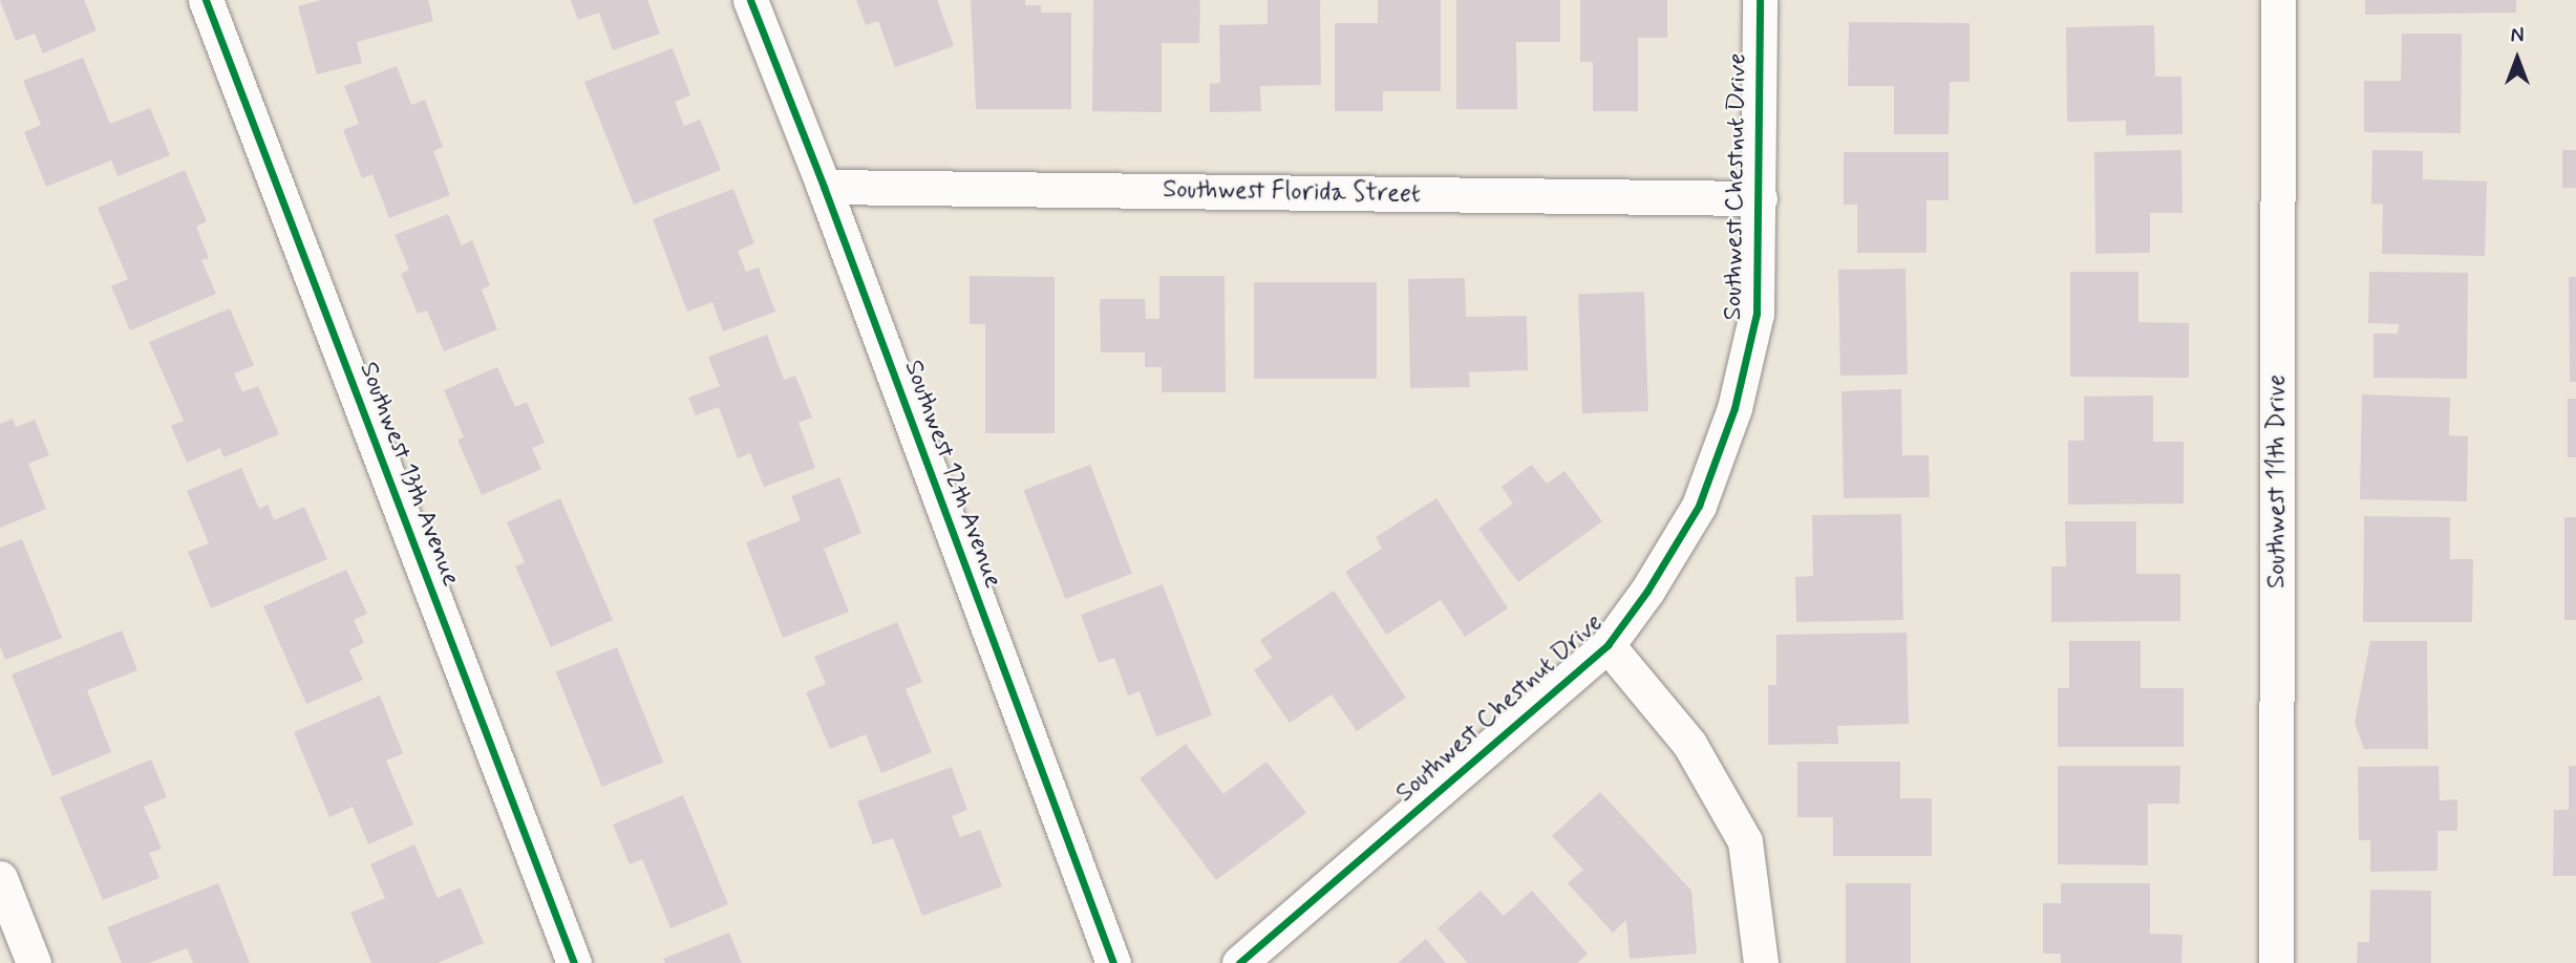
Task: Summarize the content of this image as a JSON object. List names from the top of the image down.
{
  "streets": {
    "street": [
      "Southwest Chestnut Drive",
      "Southwest Florida Street",
      "Southwest 13th Avenue",
      "Southwest 12th Avenue",
      "Southwest 11th Drive"
    ]
  },
  "crossings": [
    ["Southwest Chestnut Drive", "Southwest Florida Street"],
    ["Southwest Florida Street", "Southwest 12th Avenue"]
  ],
  "north": "top"
}
